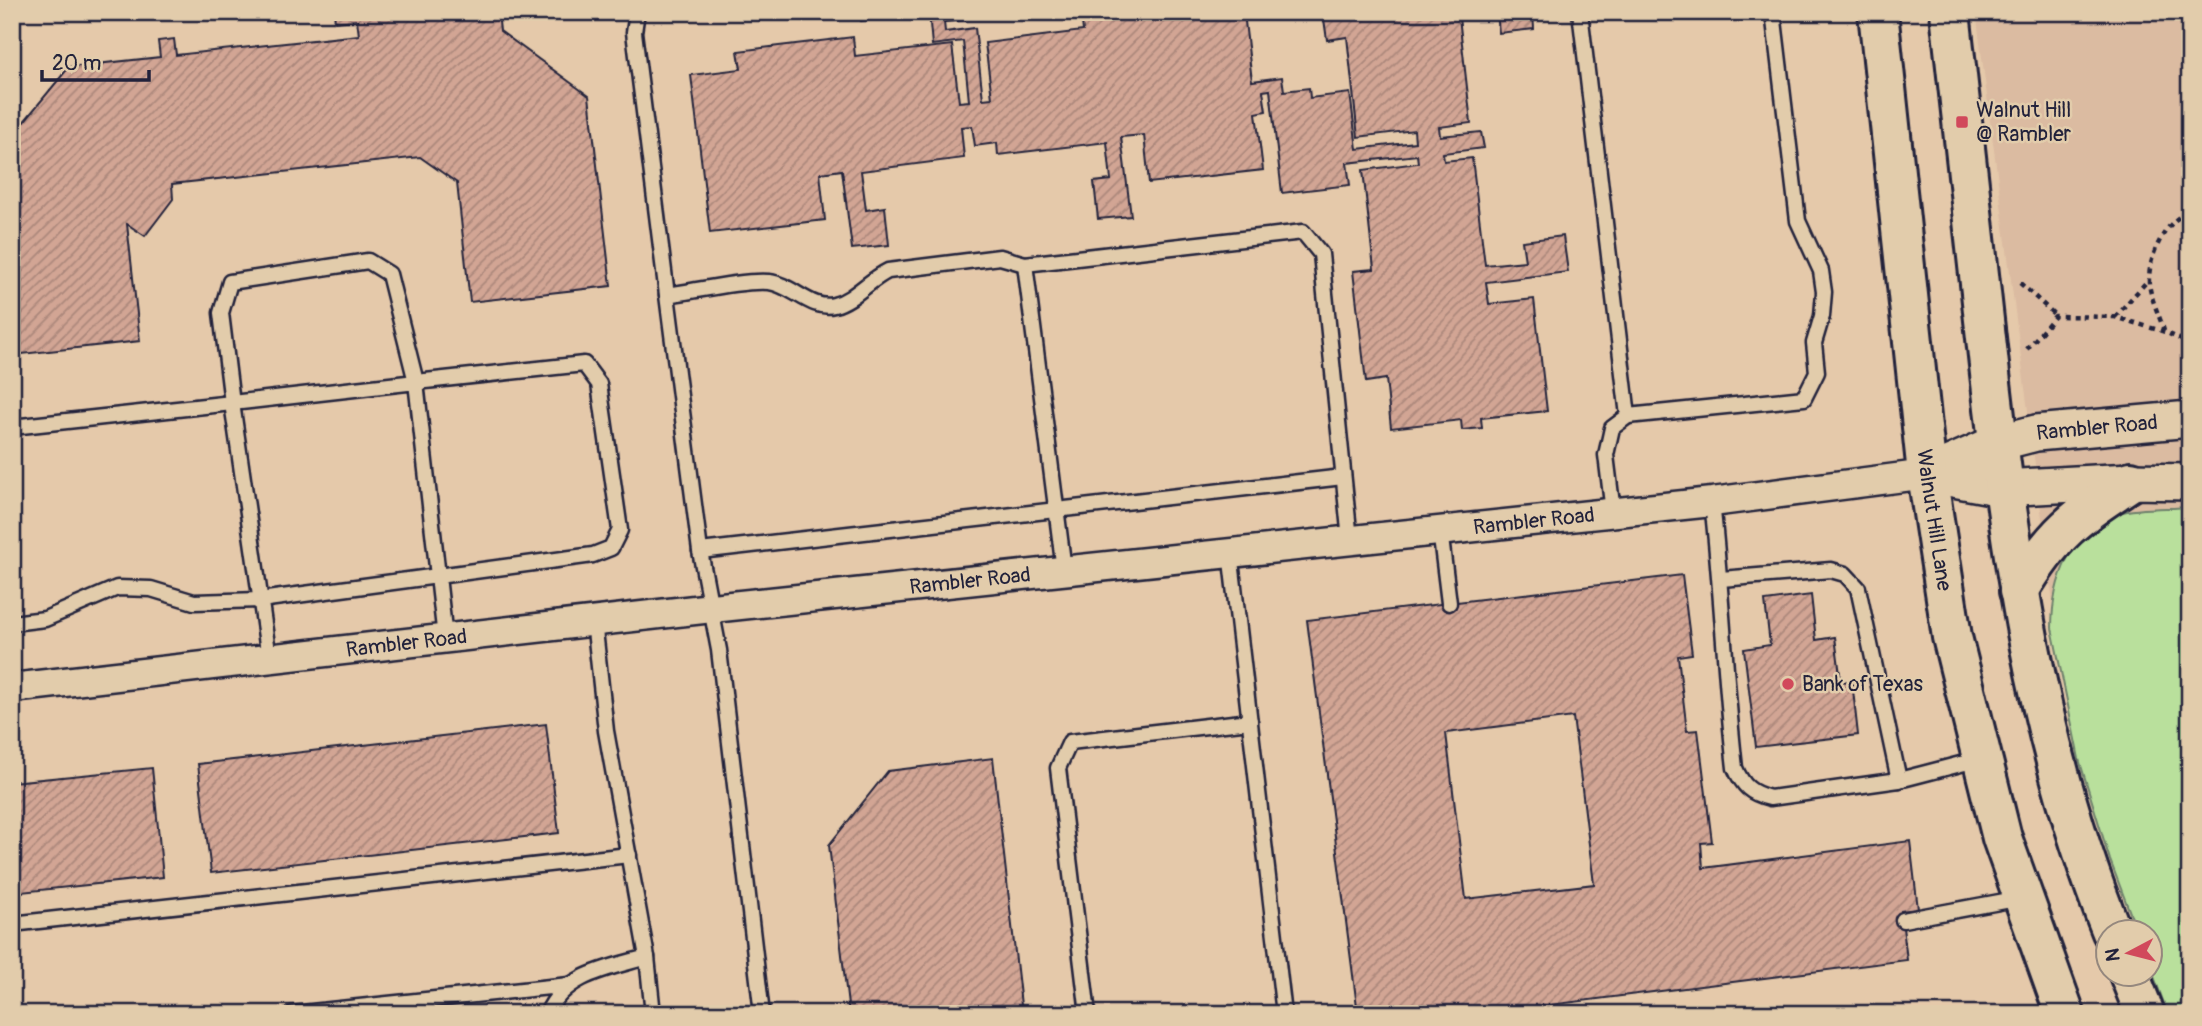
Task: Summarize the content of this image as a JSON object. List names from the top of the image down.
{
  "streets": {
    "main road": ["Walnut Hill Lane"],
    "street": ["Rambler Road"]
  },
  "crossings": [
    ["Rambler Road", "Walnut Hill Lane"]
  ],
  "places": {
    "transit": ["Walnut Hill @ Rambler"],
    "other": ["Bank of Texas"]
  },
  "scale_bar": "20 m",
  "north": "left"
}
